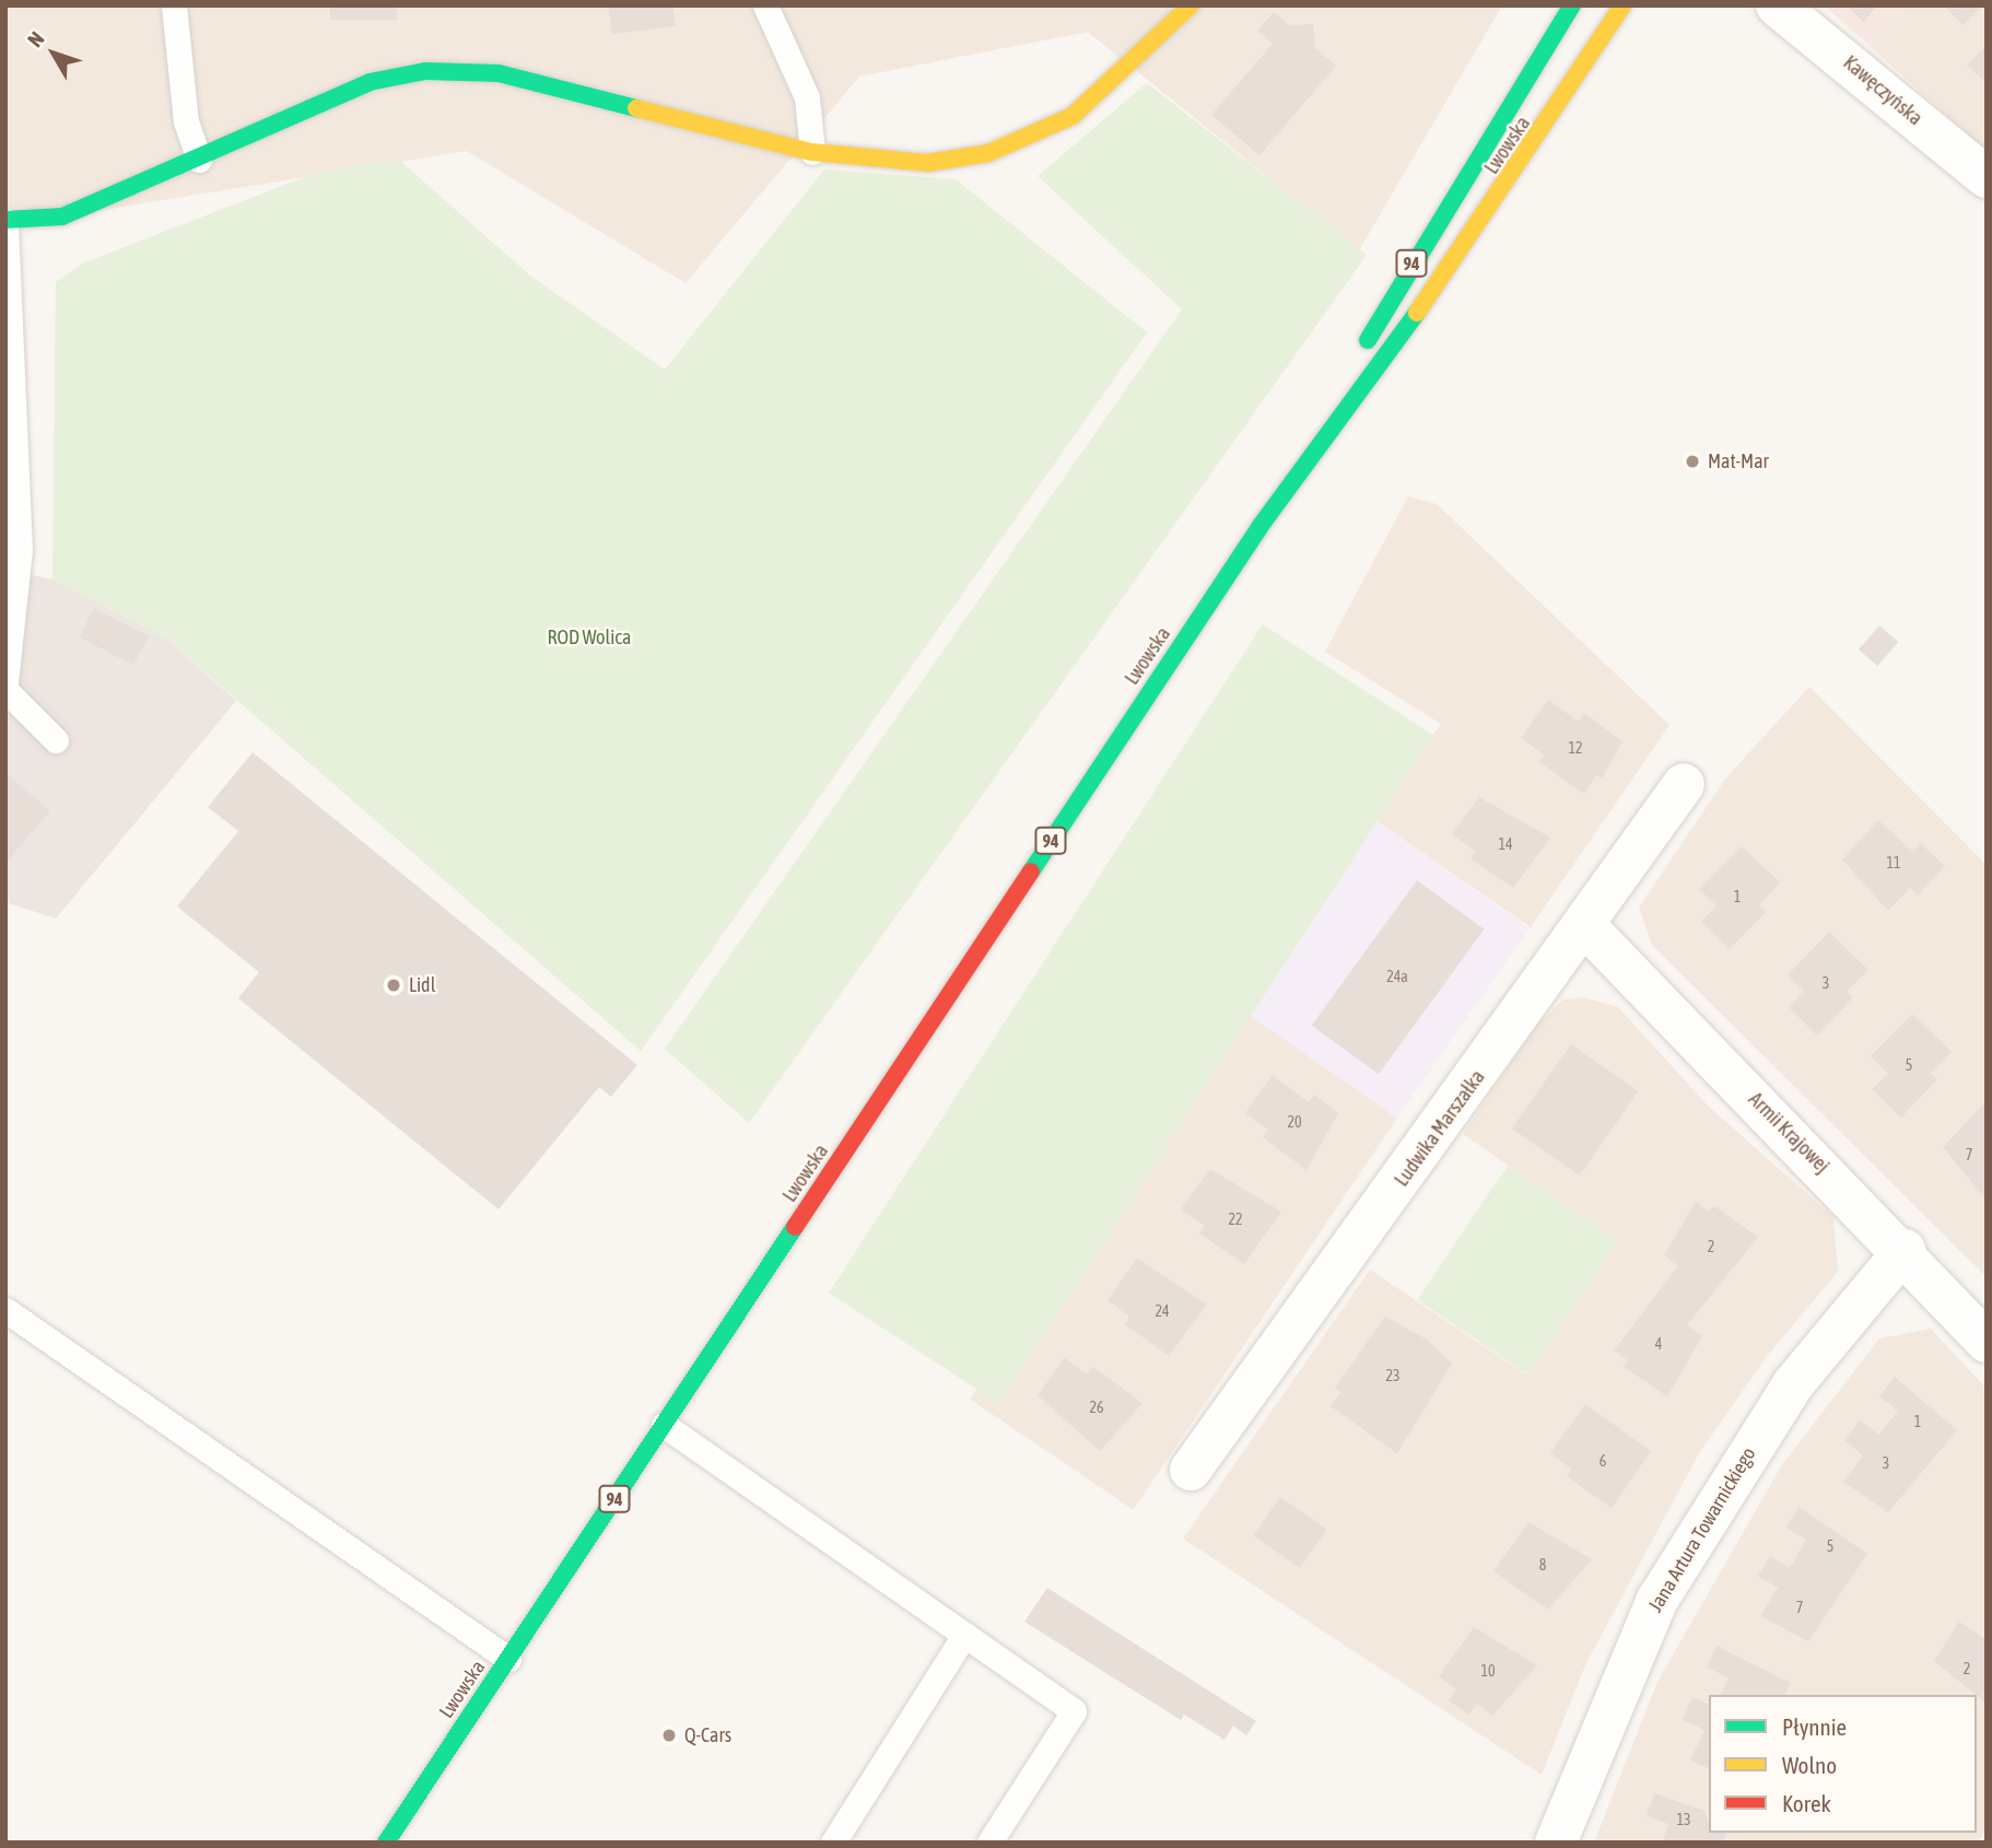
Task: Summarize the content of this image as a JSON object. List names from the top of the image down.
{
  "streets": {
    "main road": ["Lwowska", "94"],
    "street": [
      "Kawęczyńska",
      "Ludwika Marszałka",
      "Armii Krajowej",
      "Jana Artura Towarnickiego"
    ]
  },
  "crossings": [
    ["Ludwika Marszałka", "Armii Krajowej"],
    ["Armii Krajowej", "Jana Artura Towarnickiego"]
  ],
  "parks": ["ROD Wolica"],
  "places": ["Mat-Mar", "Lidl", "Q-Cars"],
  "house_numbers": [
    "12",
    "14",
    "11",
    "1",
    "24a",
    "3",
    "5",
    "20",
    "7",
    "22",
    "2",
    "24",
    "4",
    "23",
    "26",
    "1",
    "6",
    "3",
    "5",
    "8",
    "7",
    "2",
    "10",
    "13"
  ],
  "legend": ["Płynnie", "Wolno", "Korek"],
  "north": "top left"
}
